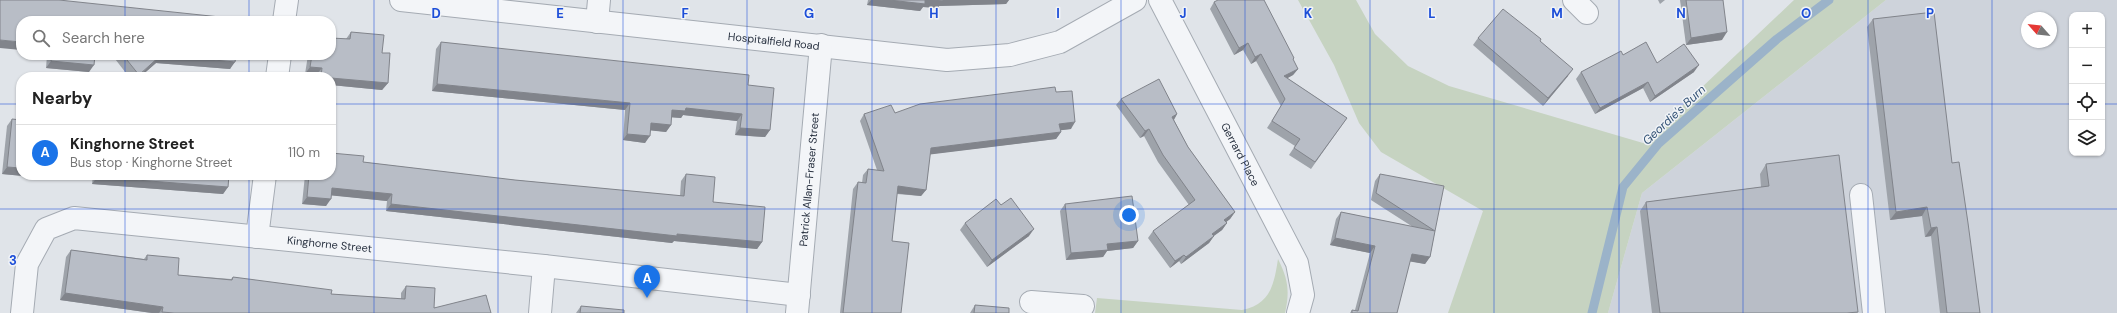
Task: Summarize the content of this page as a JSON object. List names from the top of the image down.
{
  "streets": {
    "street": [
      "Hospitalfield Road",
      "Gerrard Place",
      "Patrick Allan-Fraser Street",
      "Kinghorne Street"
    ]
  },
  "crossings": [
    ["Hospitalfield Road", "Patrick Allan-Fraser Street"],
    ["Patrick Allan-Fraser Street", "Kinghorne Street"]
  ],
  "water": ["Geordie's Burn"],
  "north": "top left",
  "page": {
    "map_buttons": ["+", "−"],
    "search": "Search here",
    "heading": "Nearby",
    "list": [
      {
        "mark": "A",
        "name": "Kinghorne Street",
        "note": "Bus stop · Kinghorne Street",
        "value": "110 m"
      }
    ],
    "pins": "A"
  },
  "grid": {
    "columns": [
      "D",
      "E",
      "F",
      "G",
      "H",
      "I",
      "J",
      "K",
      "L",
      "M",
      "N",
      "O",
      "P"
    ],
    "rows": ["3"]
  }
}
